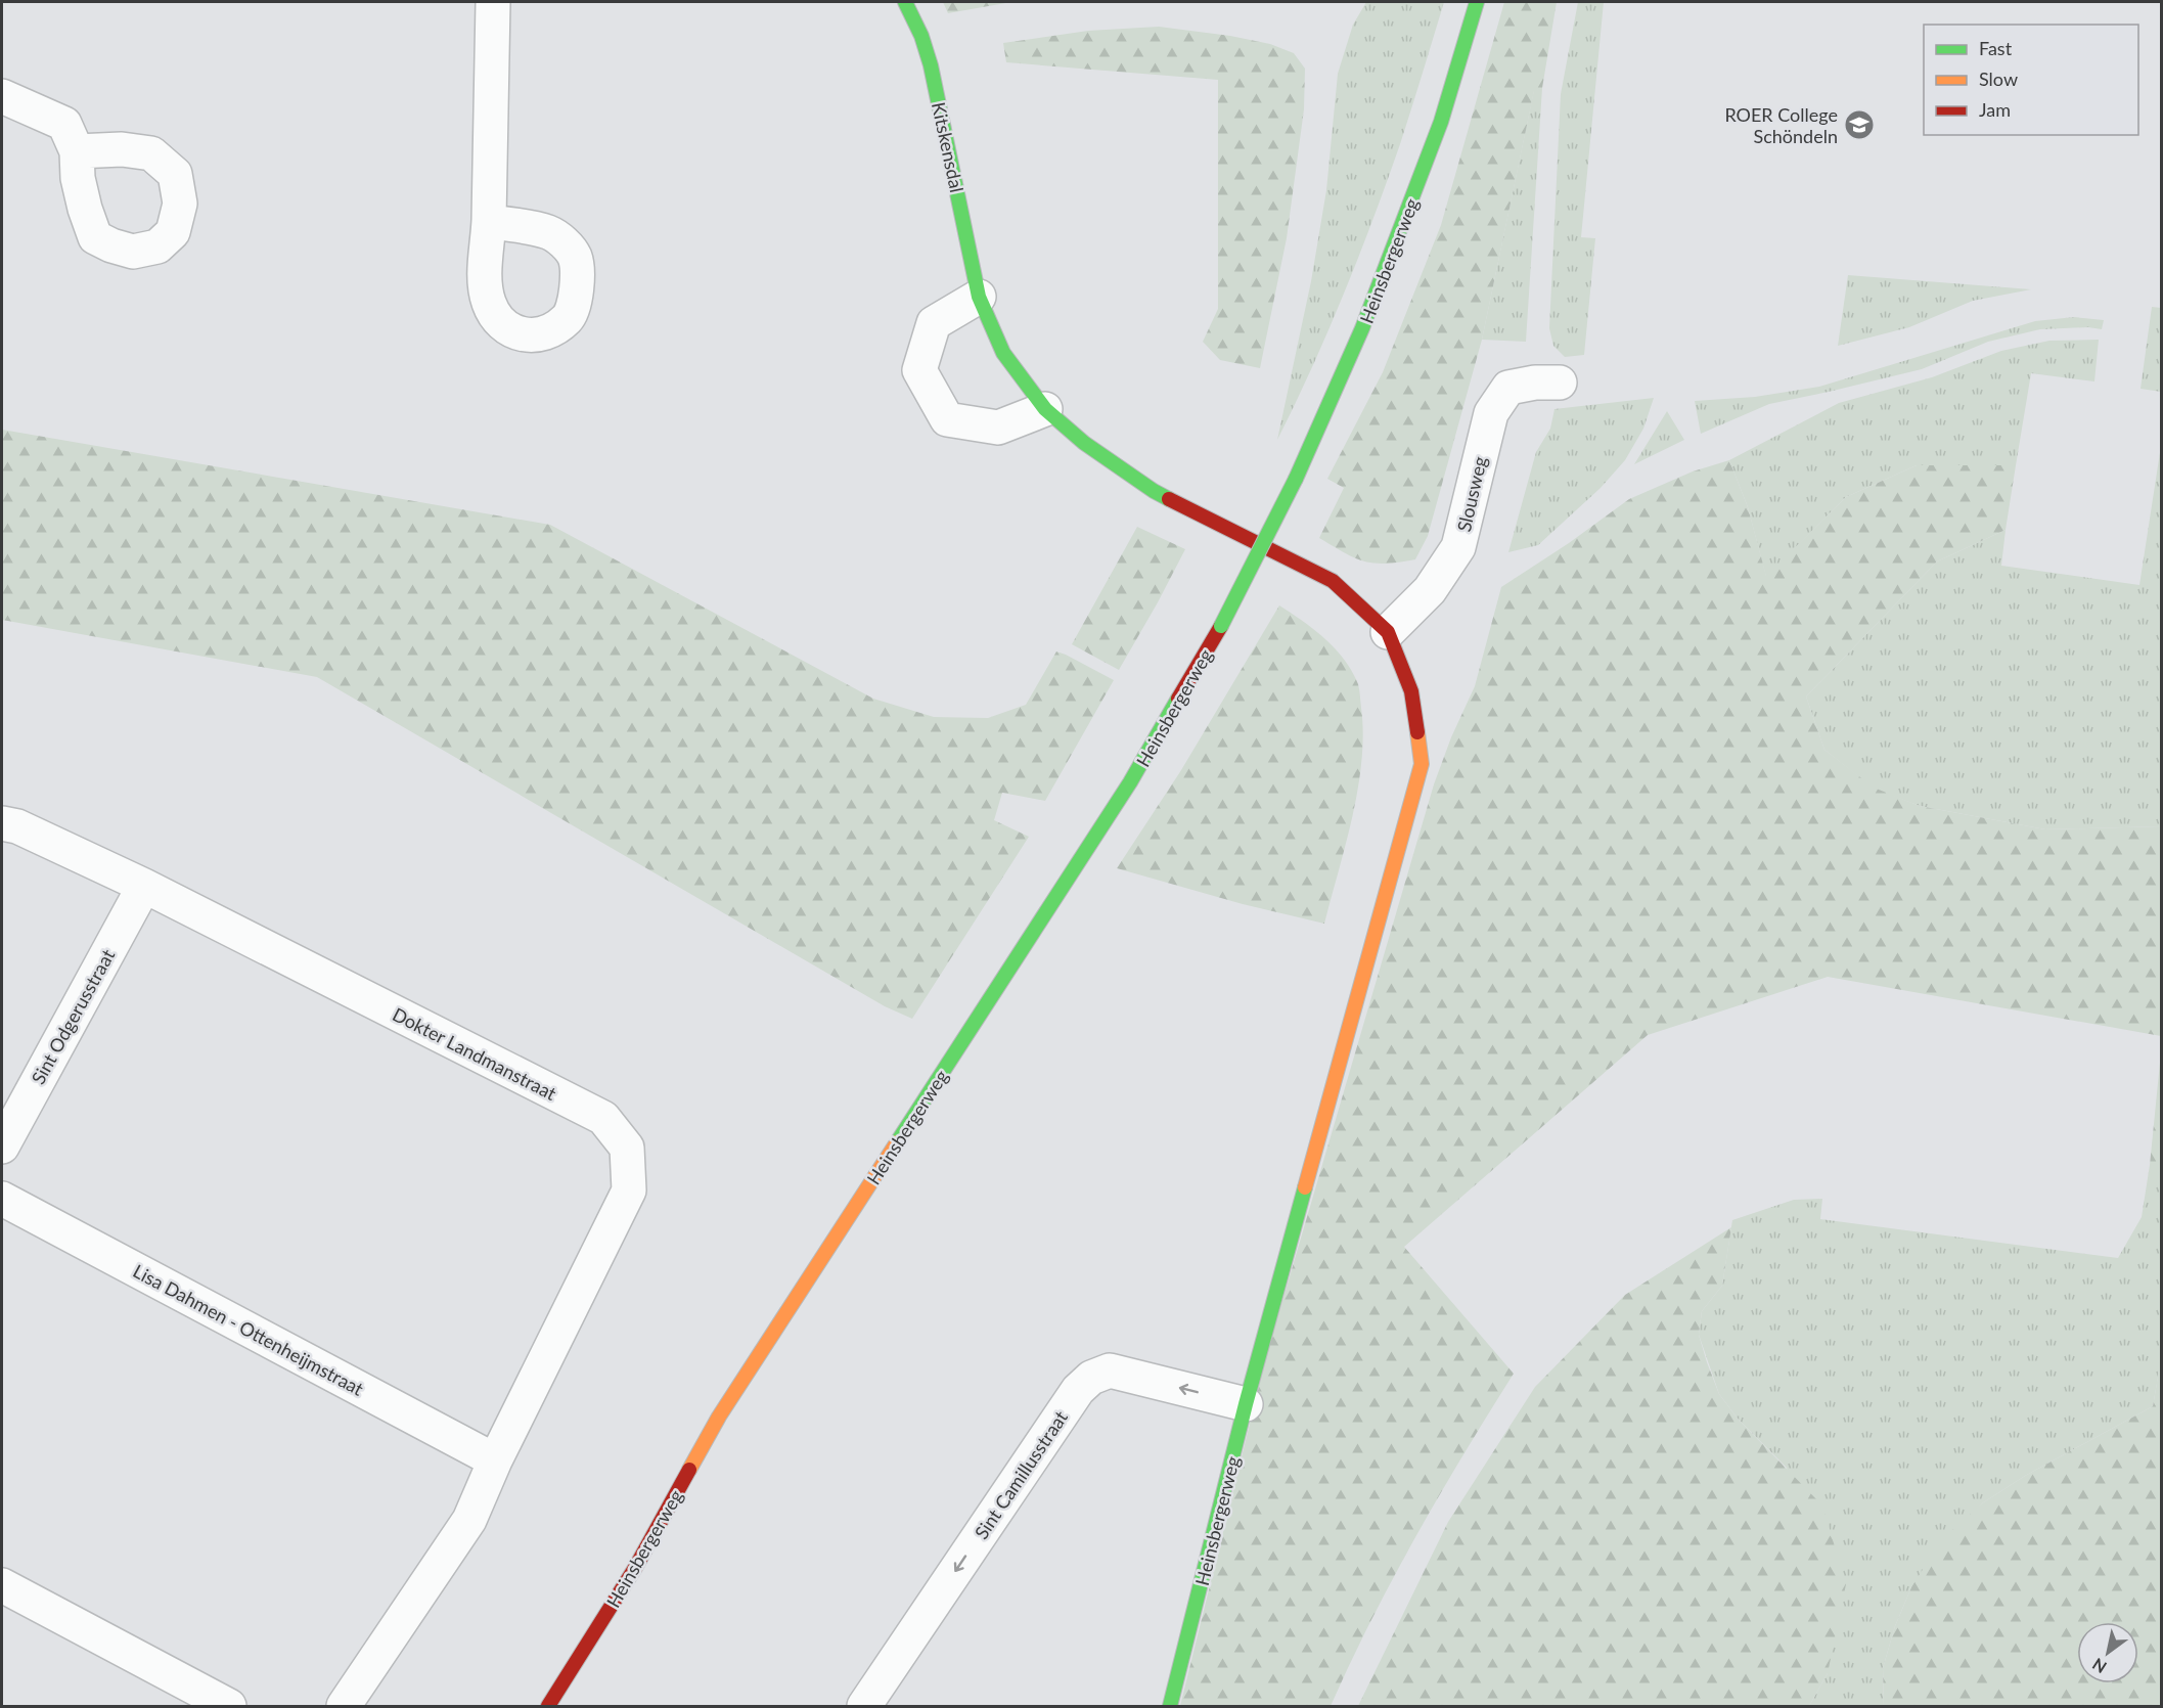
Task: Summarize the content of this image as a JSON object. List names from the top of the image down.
{
  "streets": {
    "street": [
      "Kitskensdal",
      "Heinsbergerweg",
      "Slousweg",
      "Sint Odgerusstraat",
      "Dokter Landmanstraat",
      "Lisa Dahmen - Ottenheijmstraat",
      "Sint Camillusstraat"
    ]
  },
  "crossings": [
    ["Kitskensdal", "Heinsbergerweg"],
    ["Heinsbergerweg", "Slousweg"],
    ["Heinsbergerweg", "Sint Camillusstraat"],
    ["Sint Odgerusstraat", "Dokter Landmanstraat"],
    ["Dokter Landmanstraat", "Lisa Dahmen - Ottenheijmstraat"]
  ],
  "one_way": ["Sint Camillusstraat"],
  "places": {
    "school or university": ["ROER College Schöndeln"]
  },
  "legend": ["Fast", "Slow", "Jam"],
  "north": "bottom left"
}
